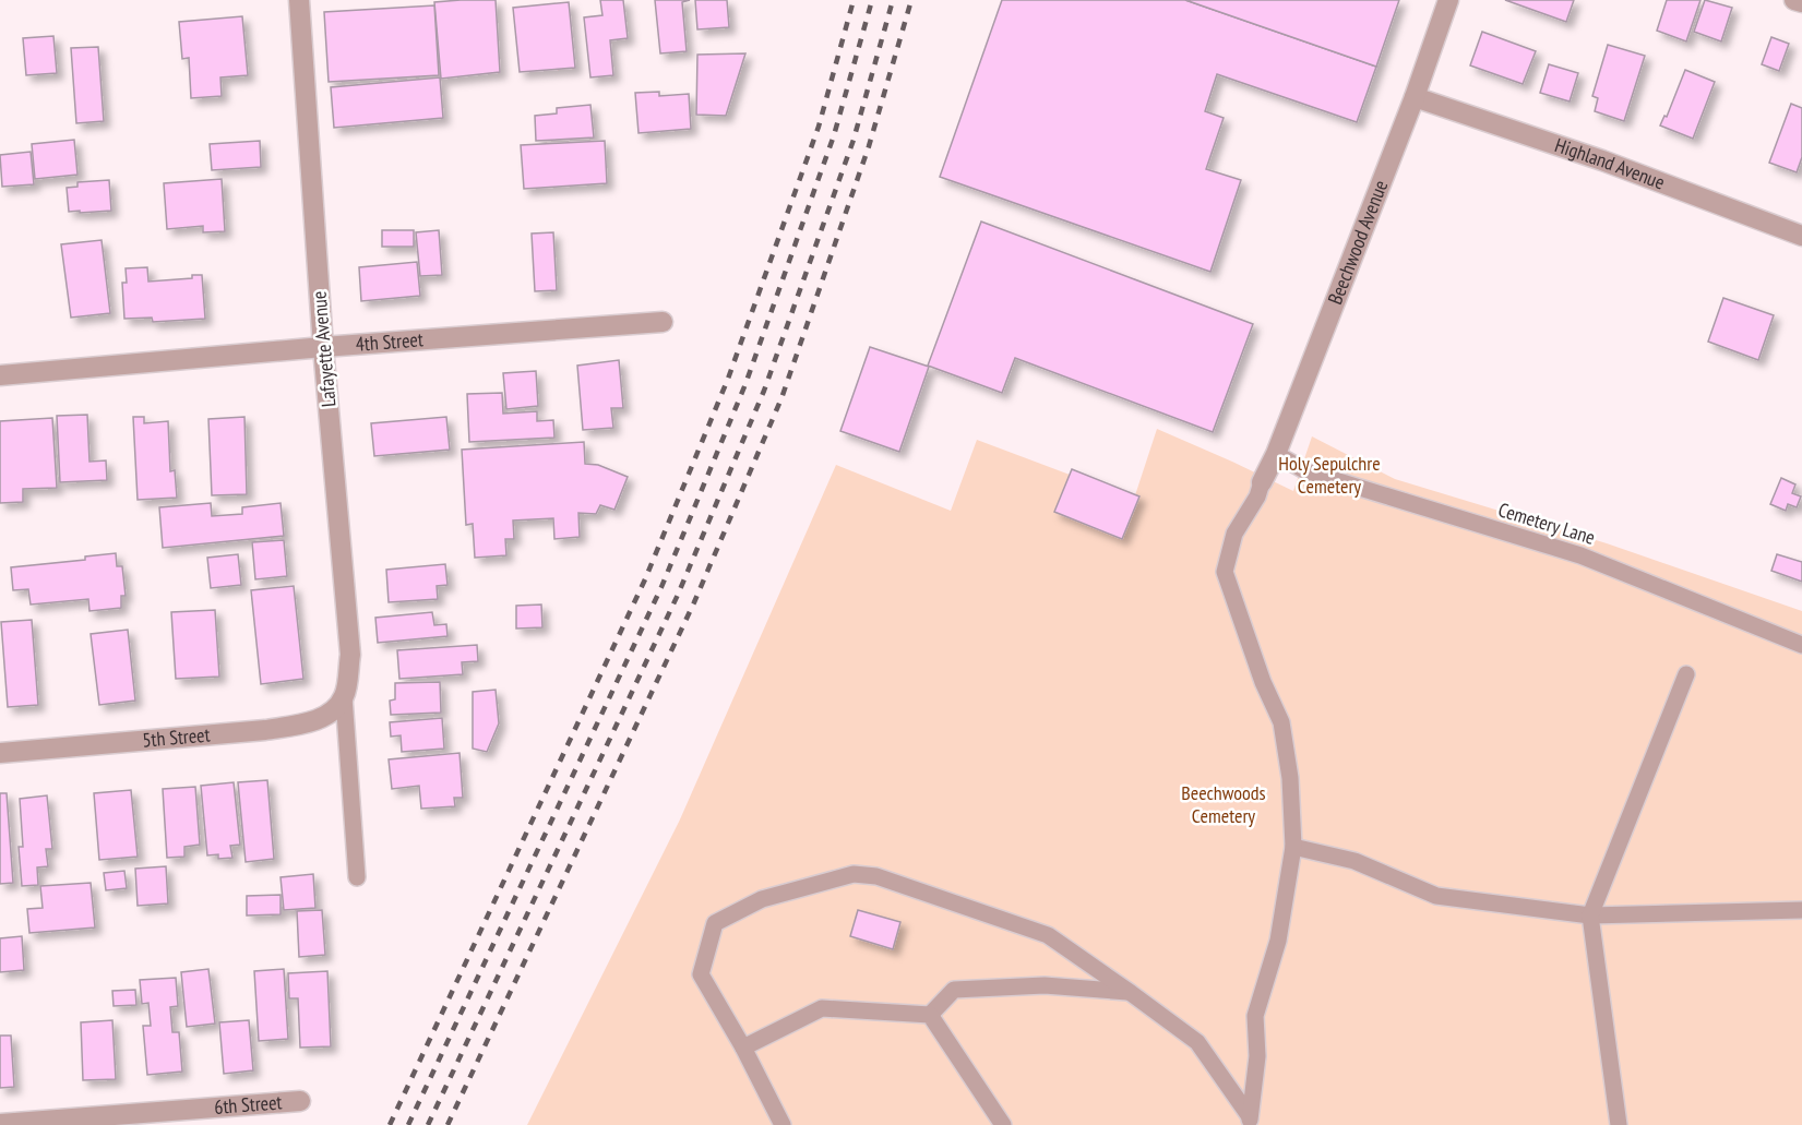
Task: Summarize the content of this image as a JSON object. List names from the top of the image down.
{
  "streets": {
    "street": [
      "Highland Avenue",
      "Beechwood Avenue",
      "4th Street",
      "Lafayette Avenue",
      "5th Street",
      "6th Street"
    ],
    "lane": ["Cemetery Lane"]
  },
  "crossings": [
    ["Highland Avenue", "Beechwood Avenue"],
    ["Beechwood Avenue", "Cemetery Lane"],
    ["4th Street", "Lafayette Avenue"],
    ["Lafayette Avenue", "5th Street"]
  ],
  "parks": ["Holy Sepulchre Cemetery", "Beechwoods Cemetery"]
}
